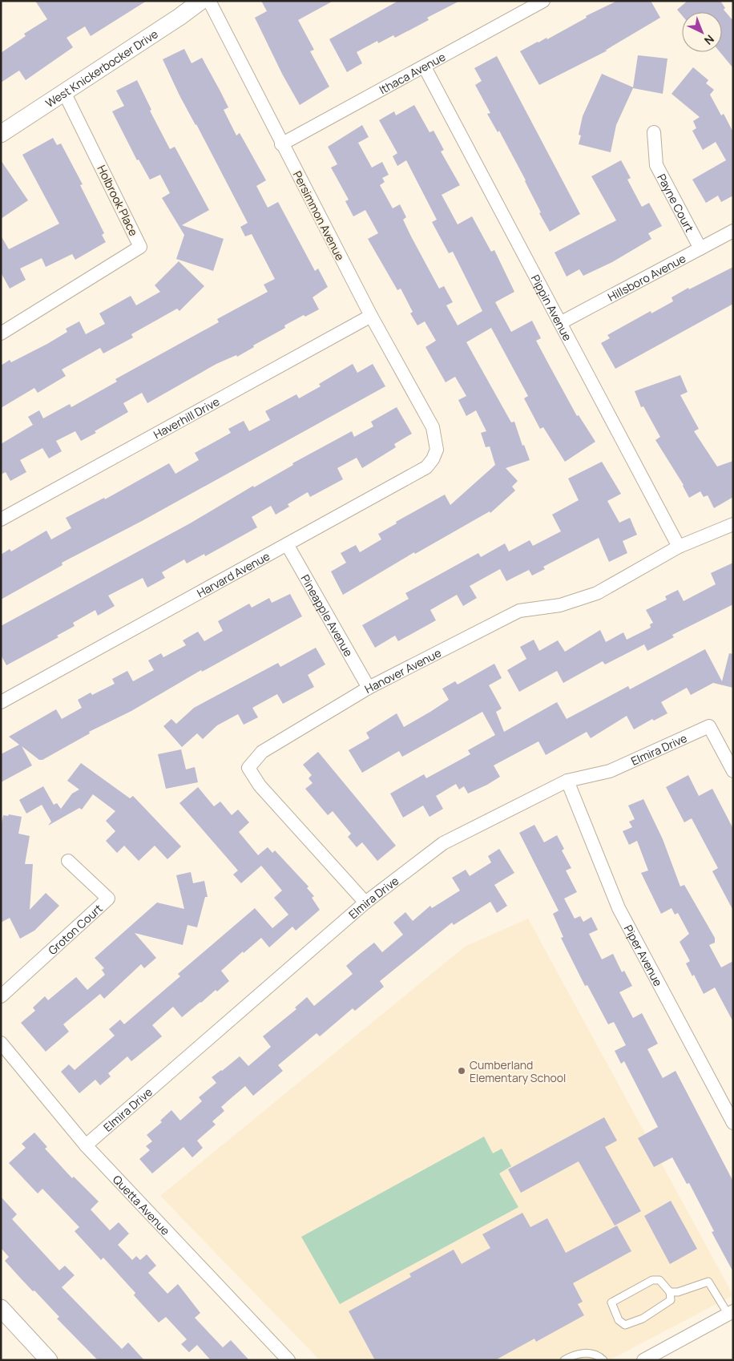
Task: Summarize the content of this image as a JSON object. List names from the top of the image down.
{
  "streets": {
    "street": [
      "West Knickerbocker Drive",
      "Ithaca Avenue",
      "Holbrook Place",
      "Payne Court",
      "Persimmon Avenue",
      "Hillsboro Avenue",
      "Pippin Avenue",
      "Haverhill Drive",
      "Harvard Avenue",
      "Pineapple Avenue",
      "Hanover Avenue",
      "Elmira Drive",
      "Groton Court",
      "Piper Avenue",
      "Quetta Avenue"
    ]
  },
  "crossings": [
    ["West Knickerbocker Drive", "Holbrook Place"],
    ["Ithaca Avenue", "Persimmon Avenue"],
    ["Ithaca Avenue", "Pippin Avenue"],
    ["Payne Court", "Hillsboro Avenue"],
    ["Persimmon Avenue", "Haverhill Drive"],
    ["Persimmon Avenue", "Harvard Avenue"],
    ["Hillsboro Avenue", "Pippin Avenue"],
    ["Pippin Avenue", "Hanover Avenue"],
    ["Harvard Avenue", "Pineapple Avenue"],
    ["Pineapple Avenue", "Hanover Avenue"],
    ["Hanover Avenue", "Elmira Drive"],
    ["Elmira Drive", "Piper Avenue"],
    ["Elmira Drive", "Quetta Avenue"]
  ],
  "places": ["Cumberland Elementary School"],
  "north": "bottom right"
}
